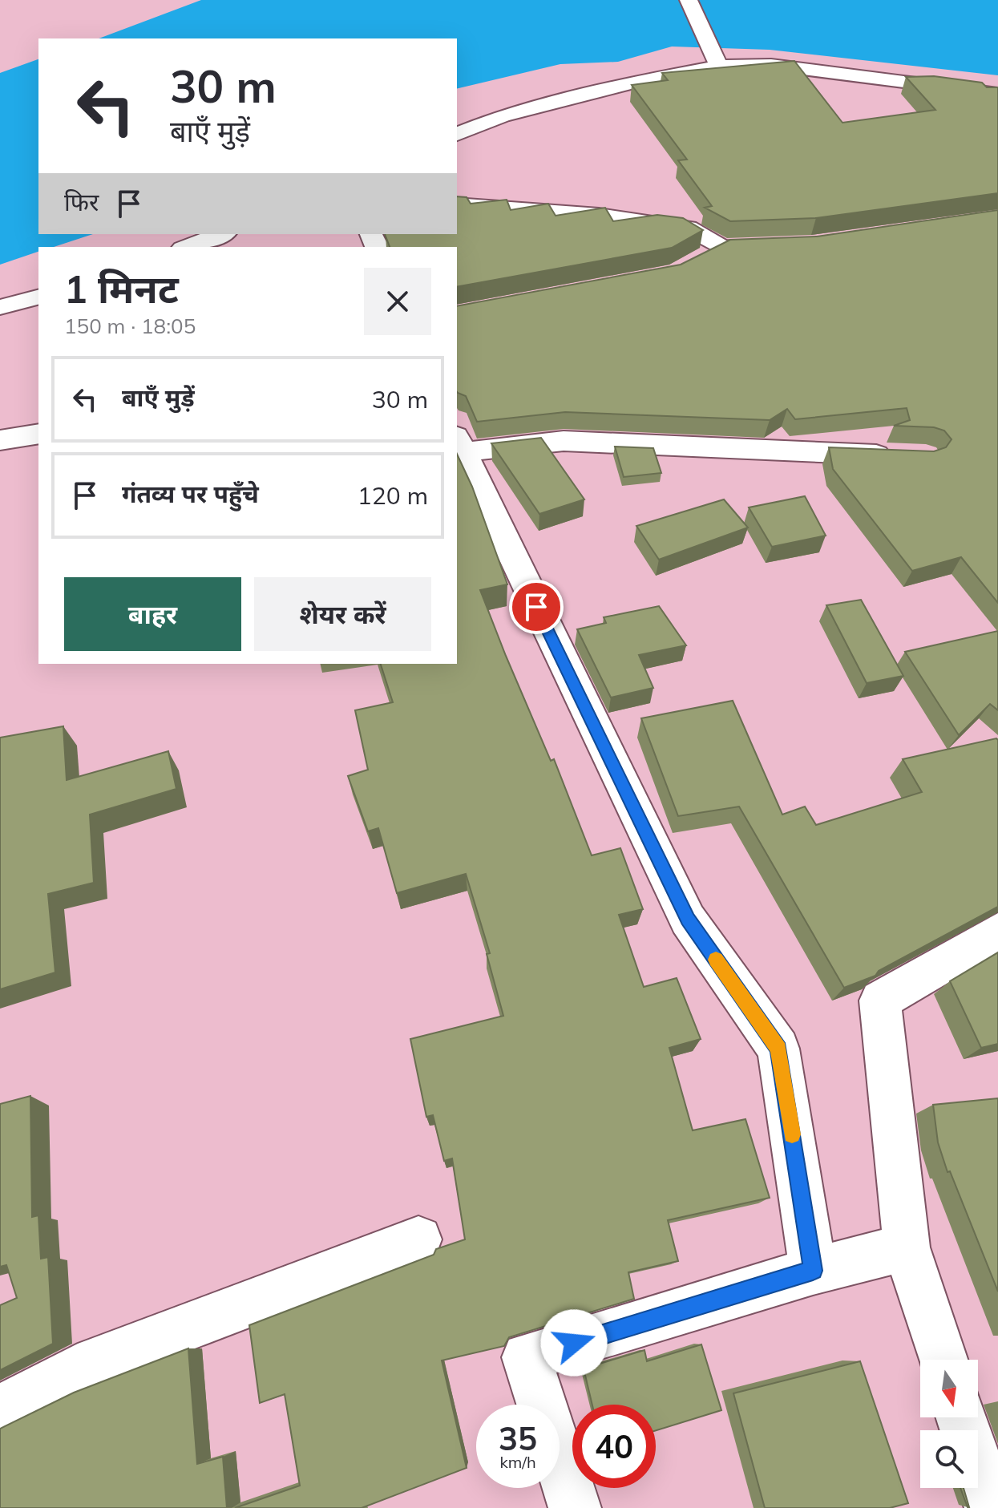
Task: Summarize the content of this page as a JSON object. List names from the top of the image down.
{
  "north": "bottom",
  "page": {
    "turn": ["30 m", "बाएँ मुड़ें"],
    "then": "फिर",
    "heading": ["1 मिनट", "150 m · 18:05"],
    "list": [
      {
        "name": "बाएँ मुड़ें",
        "value": "30 m"
      },
      {
        "name": "गंतव्य पर पहुँचे",
        "value": "120 m"
      }
    ],
    "buttons": ["बाहर", "शेयर करें"],
    "speed": "35 km/h",
    "limit": "40"
  }
}
